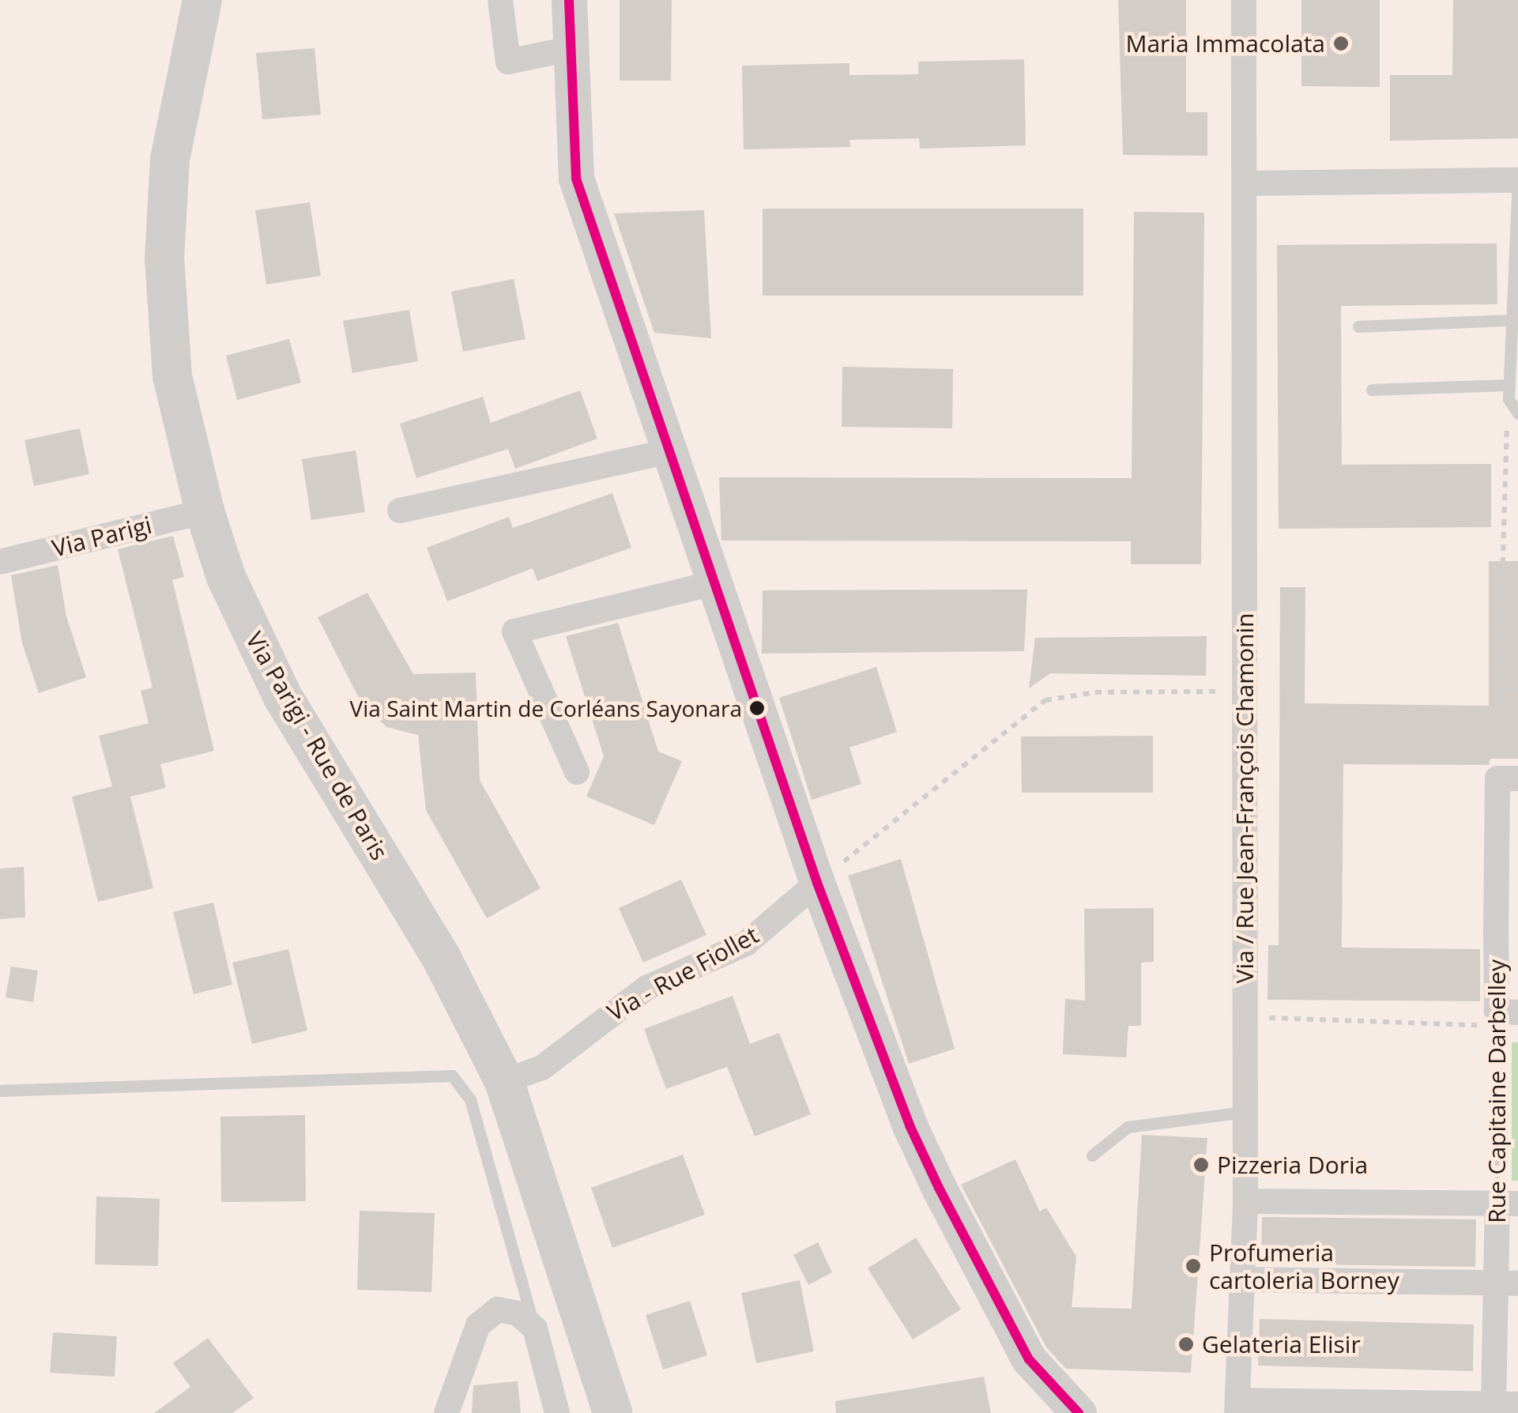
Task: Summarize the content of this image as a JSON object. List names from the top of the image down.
{
  "streets": {
    "main road": ["Via Parigi - Rue de Paris"],
    "street": [
      "Via Parigi",
      "Via / Rue Jean-François Chamonin",
      "Via - Rue Fiollet",
      "Rue Capitaine Darbelley"
    ]
  },
  "crossings": [
    ["Via Parigi", "Via Parigi - Rue de Paris"],
    ["Via Parigi - Rue de Paris", "Via - Rue Fiollet"]
  ],
  "places": [
    "Maria Immacolata",
    "Via Saint Martin de Corléans Sayonara",
    "Pizzeria Doria",
    "Profumeria cartoleria Borney",
    "Gelateria Elisir"
  ]
}
